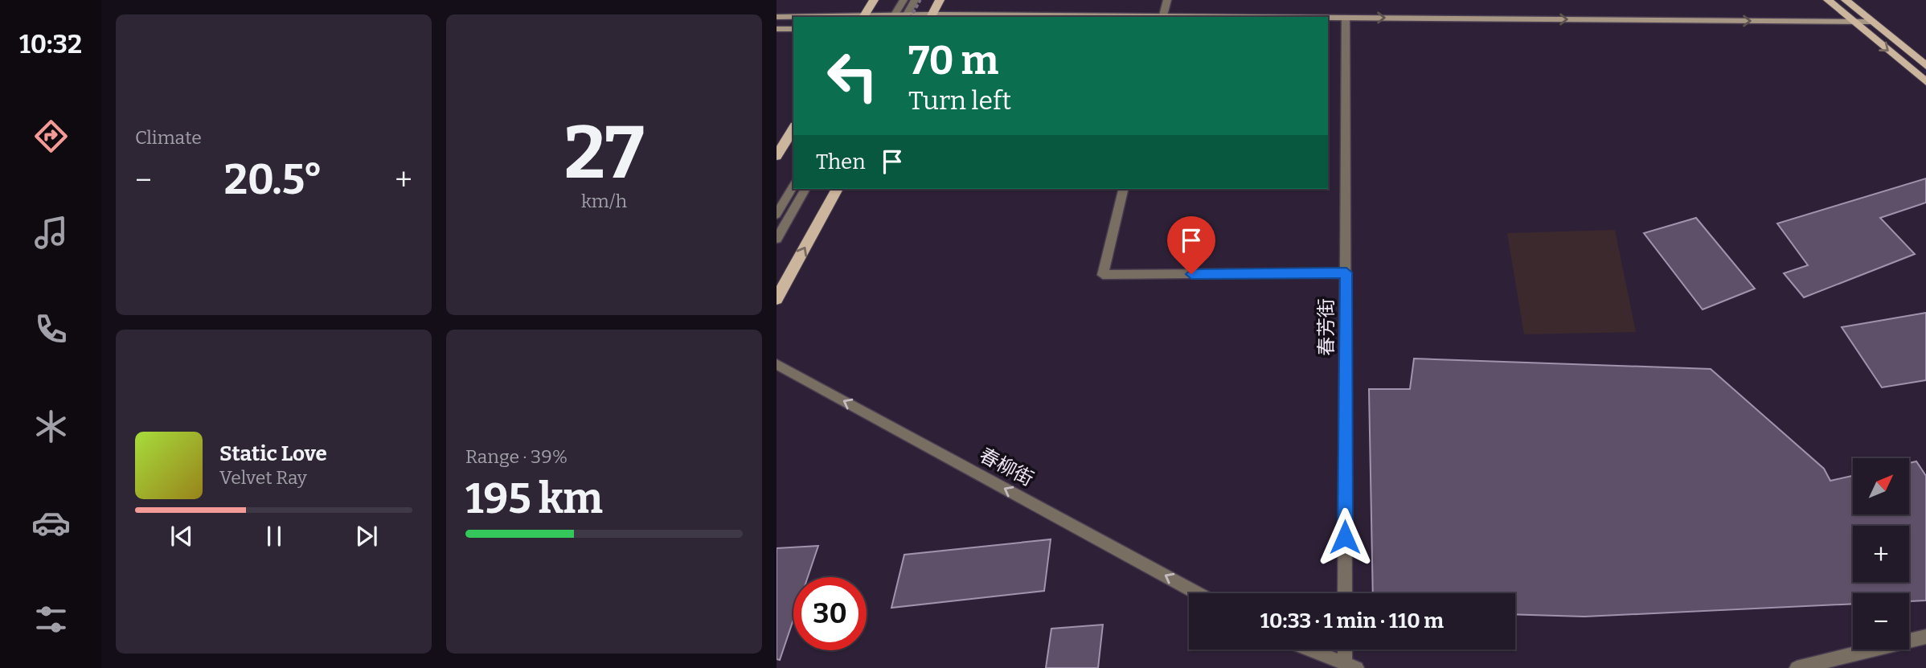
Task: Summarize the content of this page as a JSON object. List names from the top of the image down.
{
  "streets": {
    "street": ["春芳街", "春柳街"]
  },
  "one_way": ["春柳街"],
  "north": "top right",
  "page": {
    "tabs": "10:32",
    "tile": [
      "Climate",
      ["27", "km/h"],
      ["Range · 39%", "195 km"]
    ],
    "turn": ["70 m", "Turn left"],
    "then": "Then",
    "heat": ["−", "20.5°", "+"],
    "song": ["Static Love", "Velvet Ray"],
    "map_buttons": ["+", "−"],
    "limit": "30",
    "trip": "10:33 · 1 min · 110 m"
  }
}
